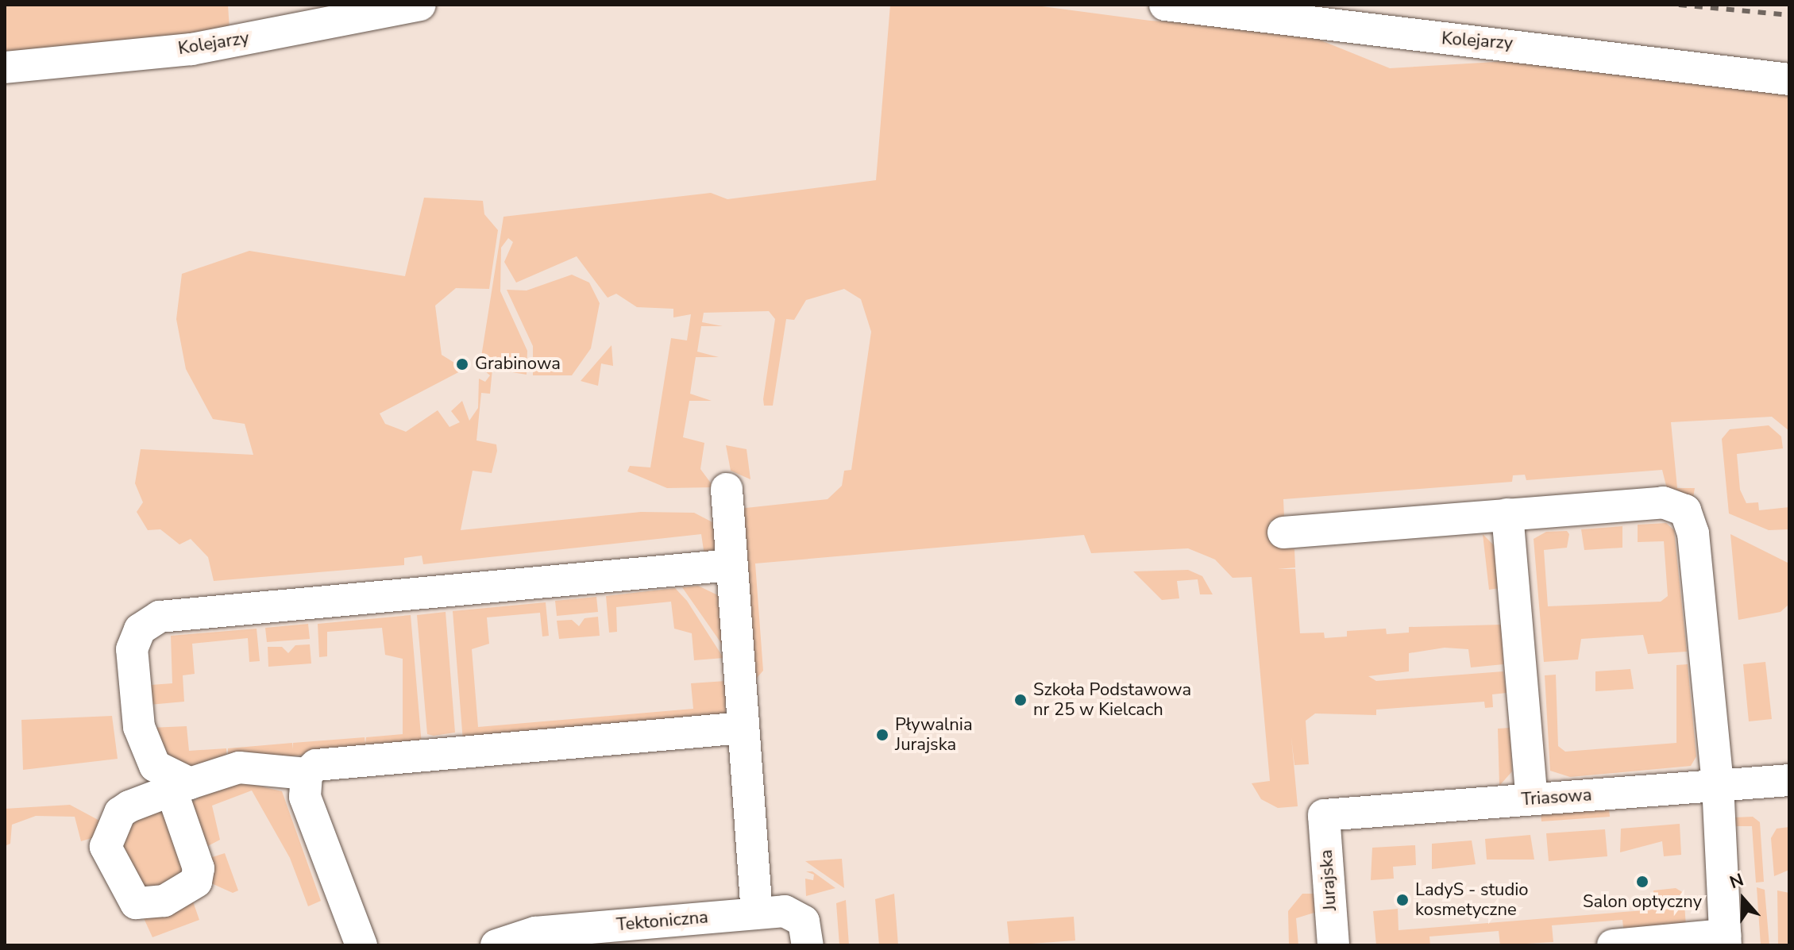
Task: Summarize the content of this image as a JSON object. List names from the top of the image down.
{
  "streets": {
    "street": [
      "Kolejarzy",
      "Triasowa",
      "Jurajska",
      "Tektoniczna"
    ]
  },
  "crossings": [
    ["Triasowa", "Jurajska"]
  ],
  "places": [
    "Grabinowa",
    "Szkoła Podstawowa nr 25 w Kielcach",
    "Pływalnia Jurajska",
    "Salon optyczny",
    "LadyS - studio kosmetyczne"
  ],
  "north": "top"
}
